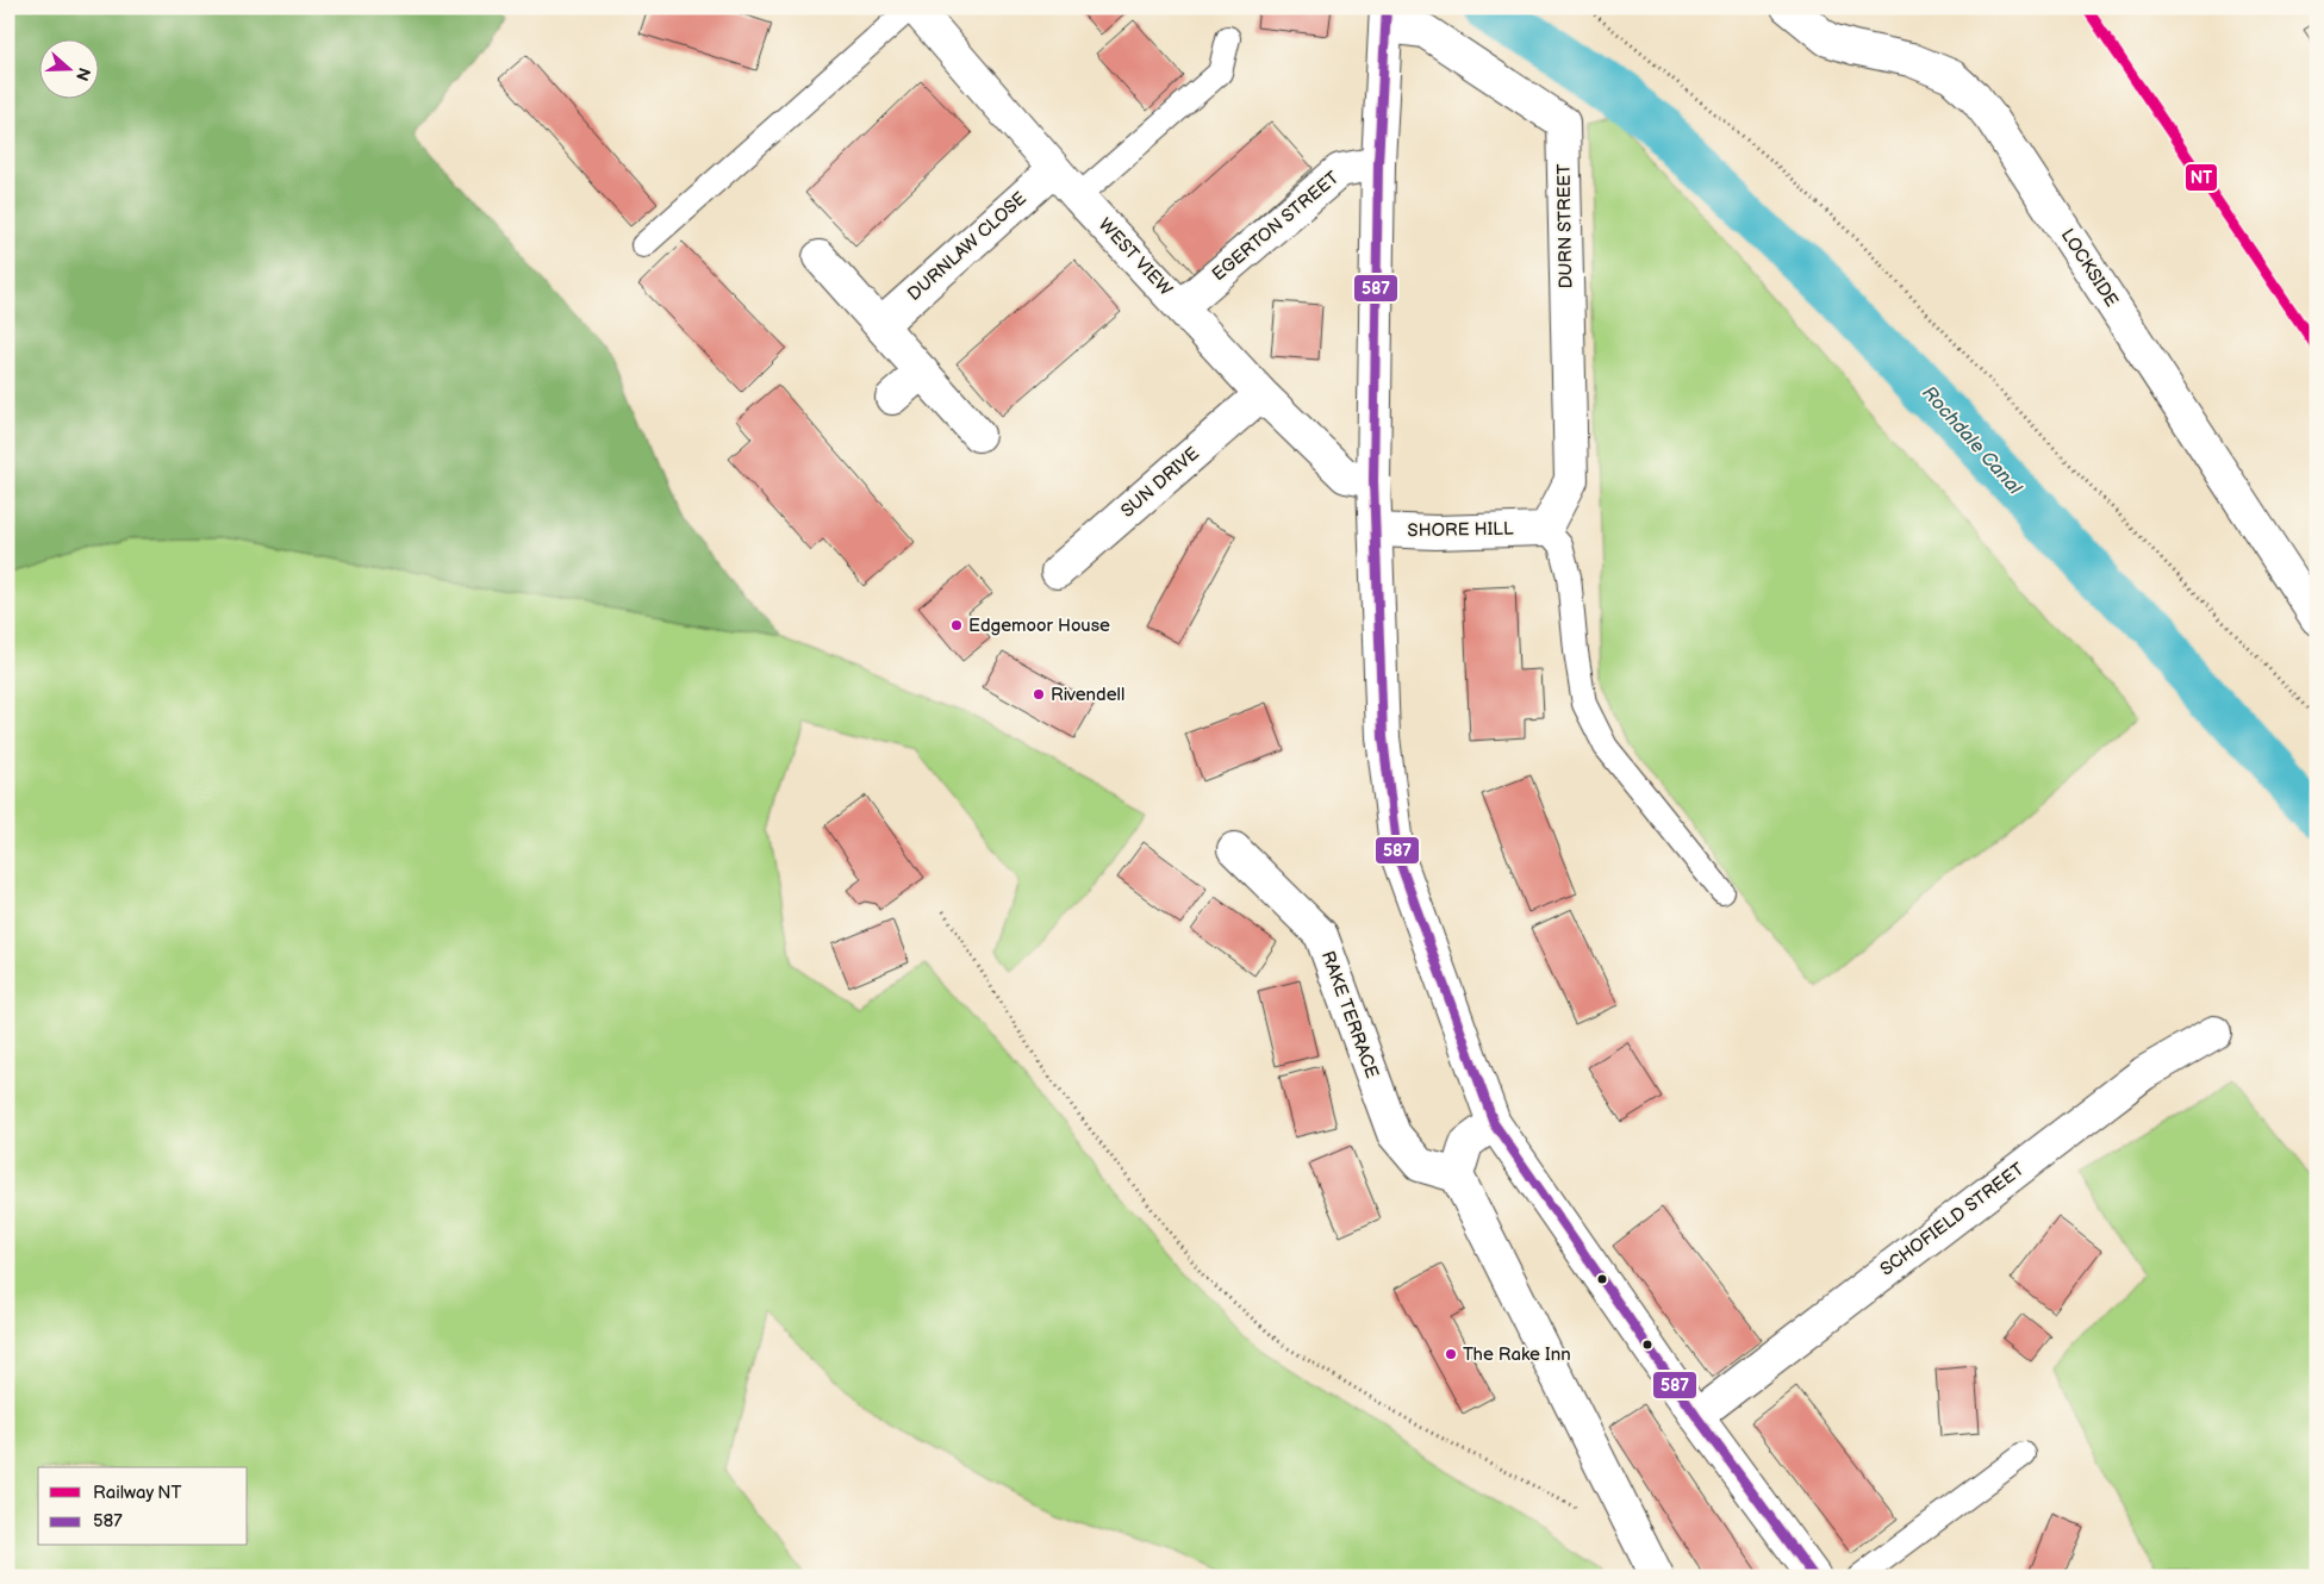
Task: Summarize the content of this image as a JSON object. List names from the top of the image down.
{
  "streets": {
    "street": [
      "EGERTON STREET",
      "DURN STREET",
      "DURNLAW CLOSE",
      "WEST VIEW",
      "LOCKSIDE",
      "SUN DRIVE",
      "SHORE HILL",
      "RAKE TERRACE",
      "SCHOFIELD STREET"
    ]
  },
  "crossings": [
    ["EGERTON STREET", "WEST VIEW"],
    ["DURN STREET", "SHORE HILL"],
    ["DURNLAW CLOSE", "WEST VIEW"],
    ["WEST VIEW", "SUN DRIVE"]
  ],
  "water": ["Rochdale Canal"],
  "places": ["Edgemoor House", "Rivendell", "The Rake Inn"],
  "lines": ["rail line NT", "transit line 587"],
  "legend": ["Railway NT", "587"],
  "north": "right"
}
